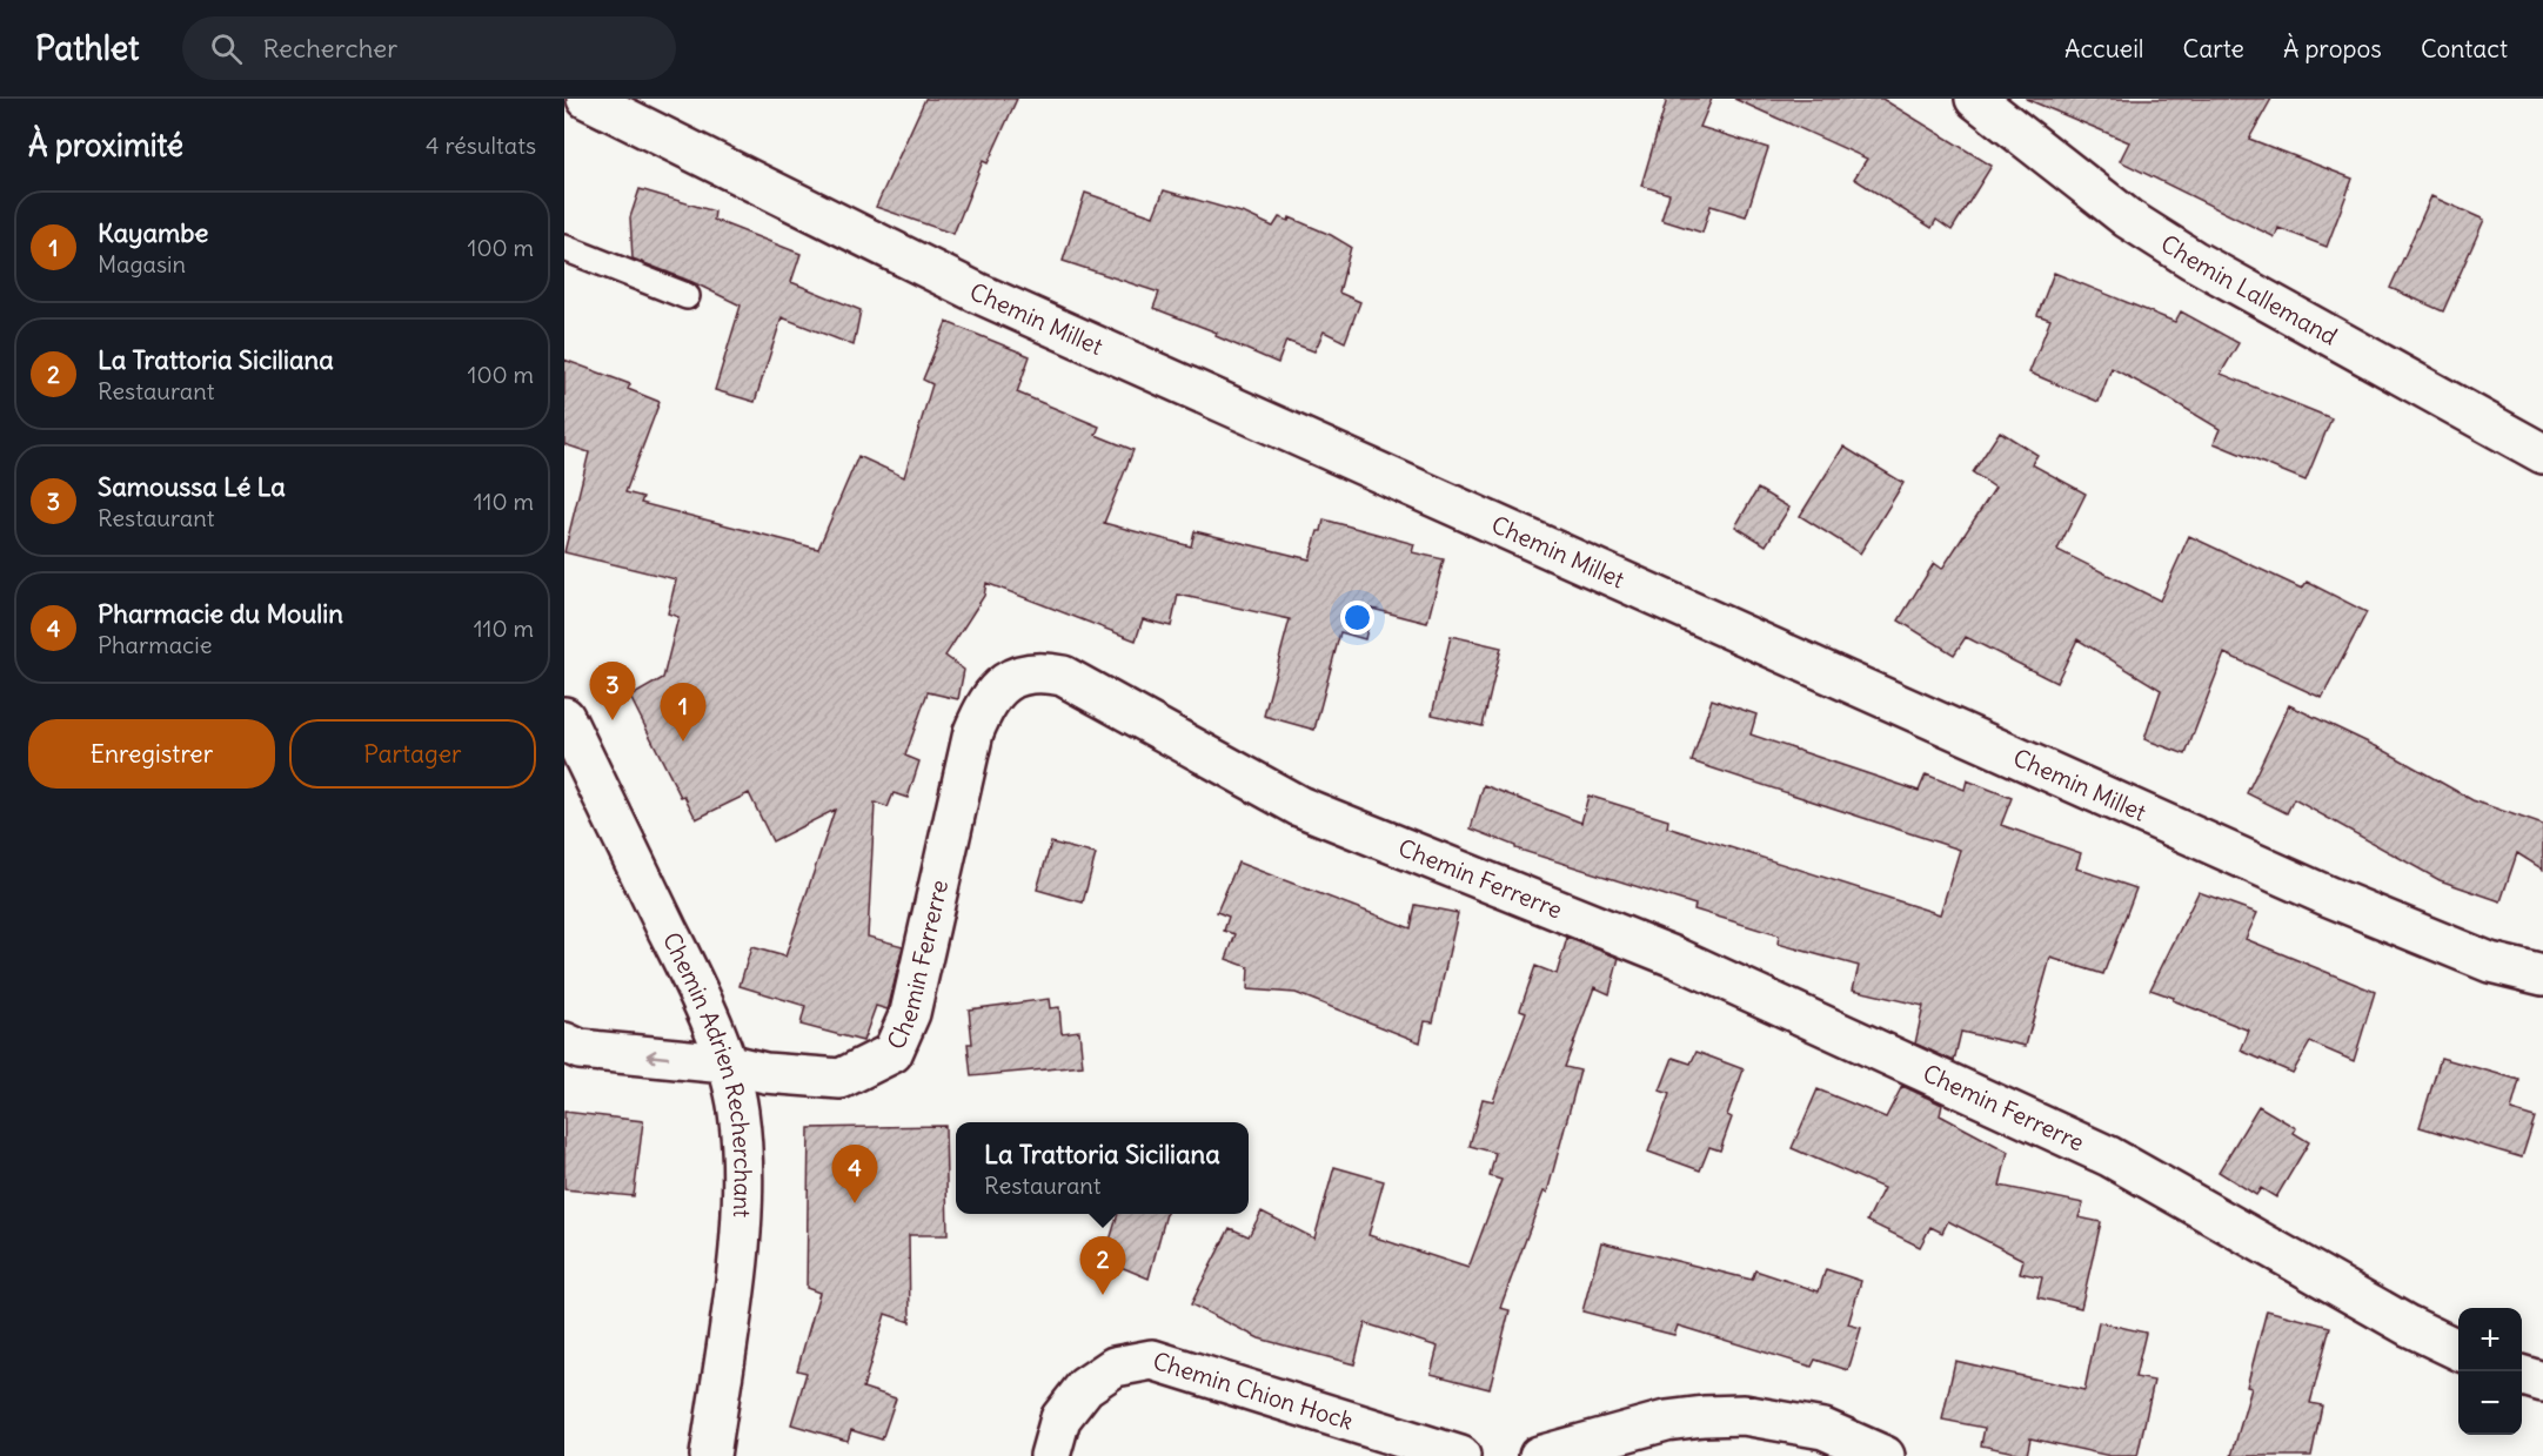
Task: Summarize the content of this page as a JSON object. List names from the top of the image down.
{
  "streets": {
    "street": [
      "Chemin Lallemand",
      "Chemin Millet",
      "Chemin Ferrerre",
      "Chemin Adrien Recherchant",
      "Chemin Chion Hock"
    ]
  },
  "crossings": [
    ["Chemin Ferrerre", "Chemin Adrien Recherchant"]
  ],
  "page": {
    "header": "Pathlet",
    "search": "Rechercher",
    "nav": [
      "Accueil",
      "Carte",
      "À propos",
      "Contact"
    ],
    "heading": ["À proximité", "4 résultats"],
    "list": [
      {
        "mark": "1",
        "name": "Kayambe",
        "note": "Magasin",
        "value": "100 m"
      },
      {
        "mark": "2",
        "name": "La Trattoria Siciliana",
        "note": "Restaurant",
        "value": "100 m"
      },
      {
        "mark": "3",
        "name": "Samoussa Lé La",
        "note": "Restaurant",
        "value": "110 m"
      },
      {
        "mark": "4",
        "name": "Pharmacie du Moulin",
        "note": "Pharmacie",
        "value": "110 m"
      }
    ],
    "pins": [
      "3",
      "1",
      "4",
      "2"
    ],
    "buttons": ["Enregistrer", "Partager"],
    "popup": ["La Trattoria Siciliana", "Restaurant"],
    "map_buttons": ["+", "−"]
  }
}
